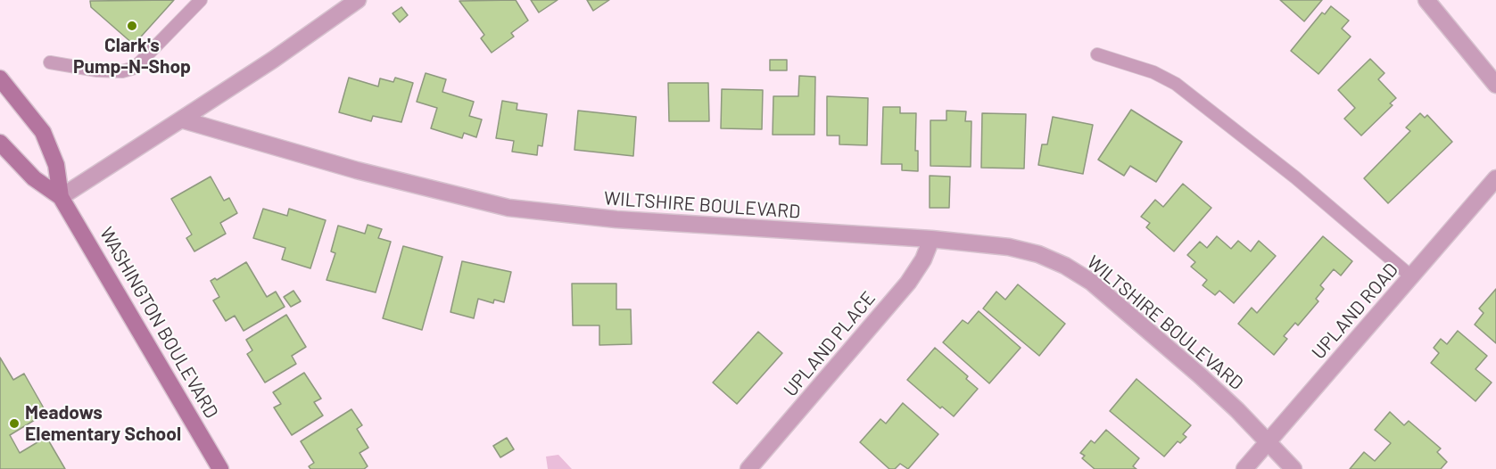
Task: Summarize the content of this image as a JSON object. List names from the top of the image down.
{
  "streets": {
    "street": [
      "WILTSHIRE BOULEVARD",
      "UPLAND ROAD",
      "WASHINGTON BOULEVARD",
      "UPLAND PLACE"
    ]
  },
  "crossings": [
    ["WILTSHIRE BOULEVARD", "UPLAND ROAD"],
    ["WILTSHIRE BOULEVARD", "UPLAND PLACE"]
  ],
  "places": ["Clark's Pump-N-Shop", "Meadows Elementary School"]
}
